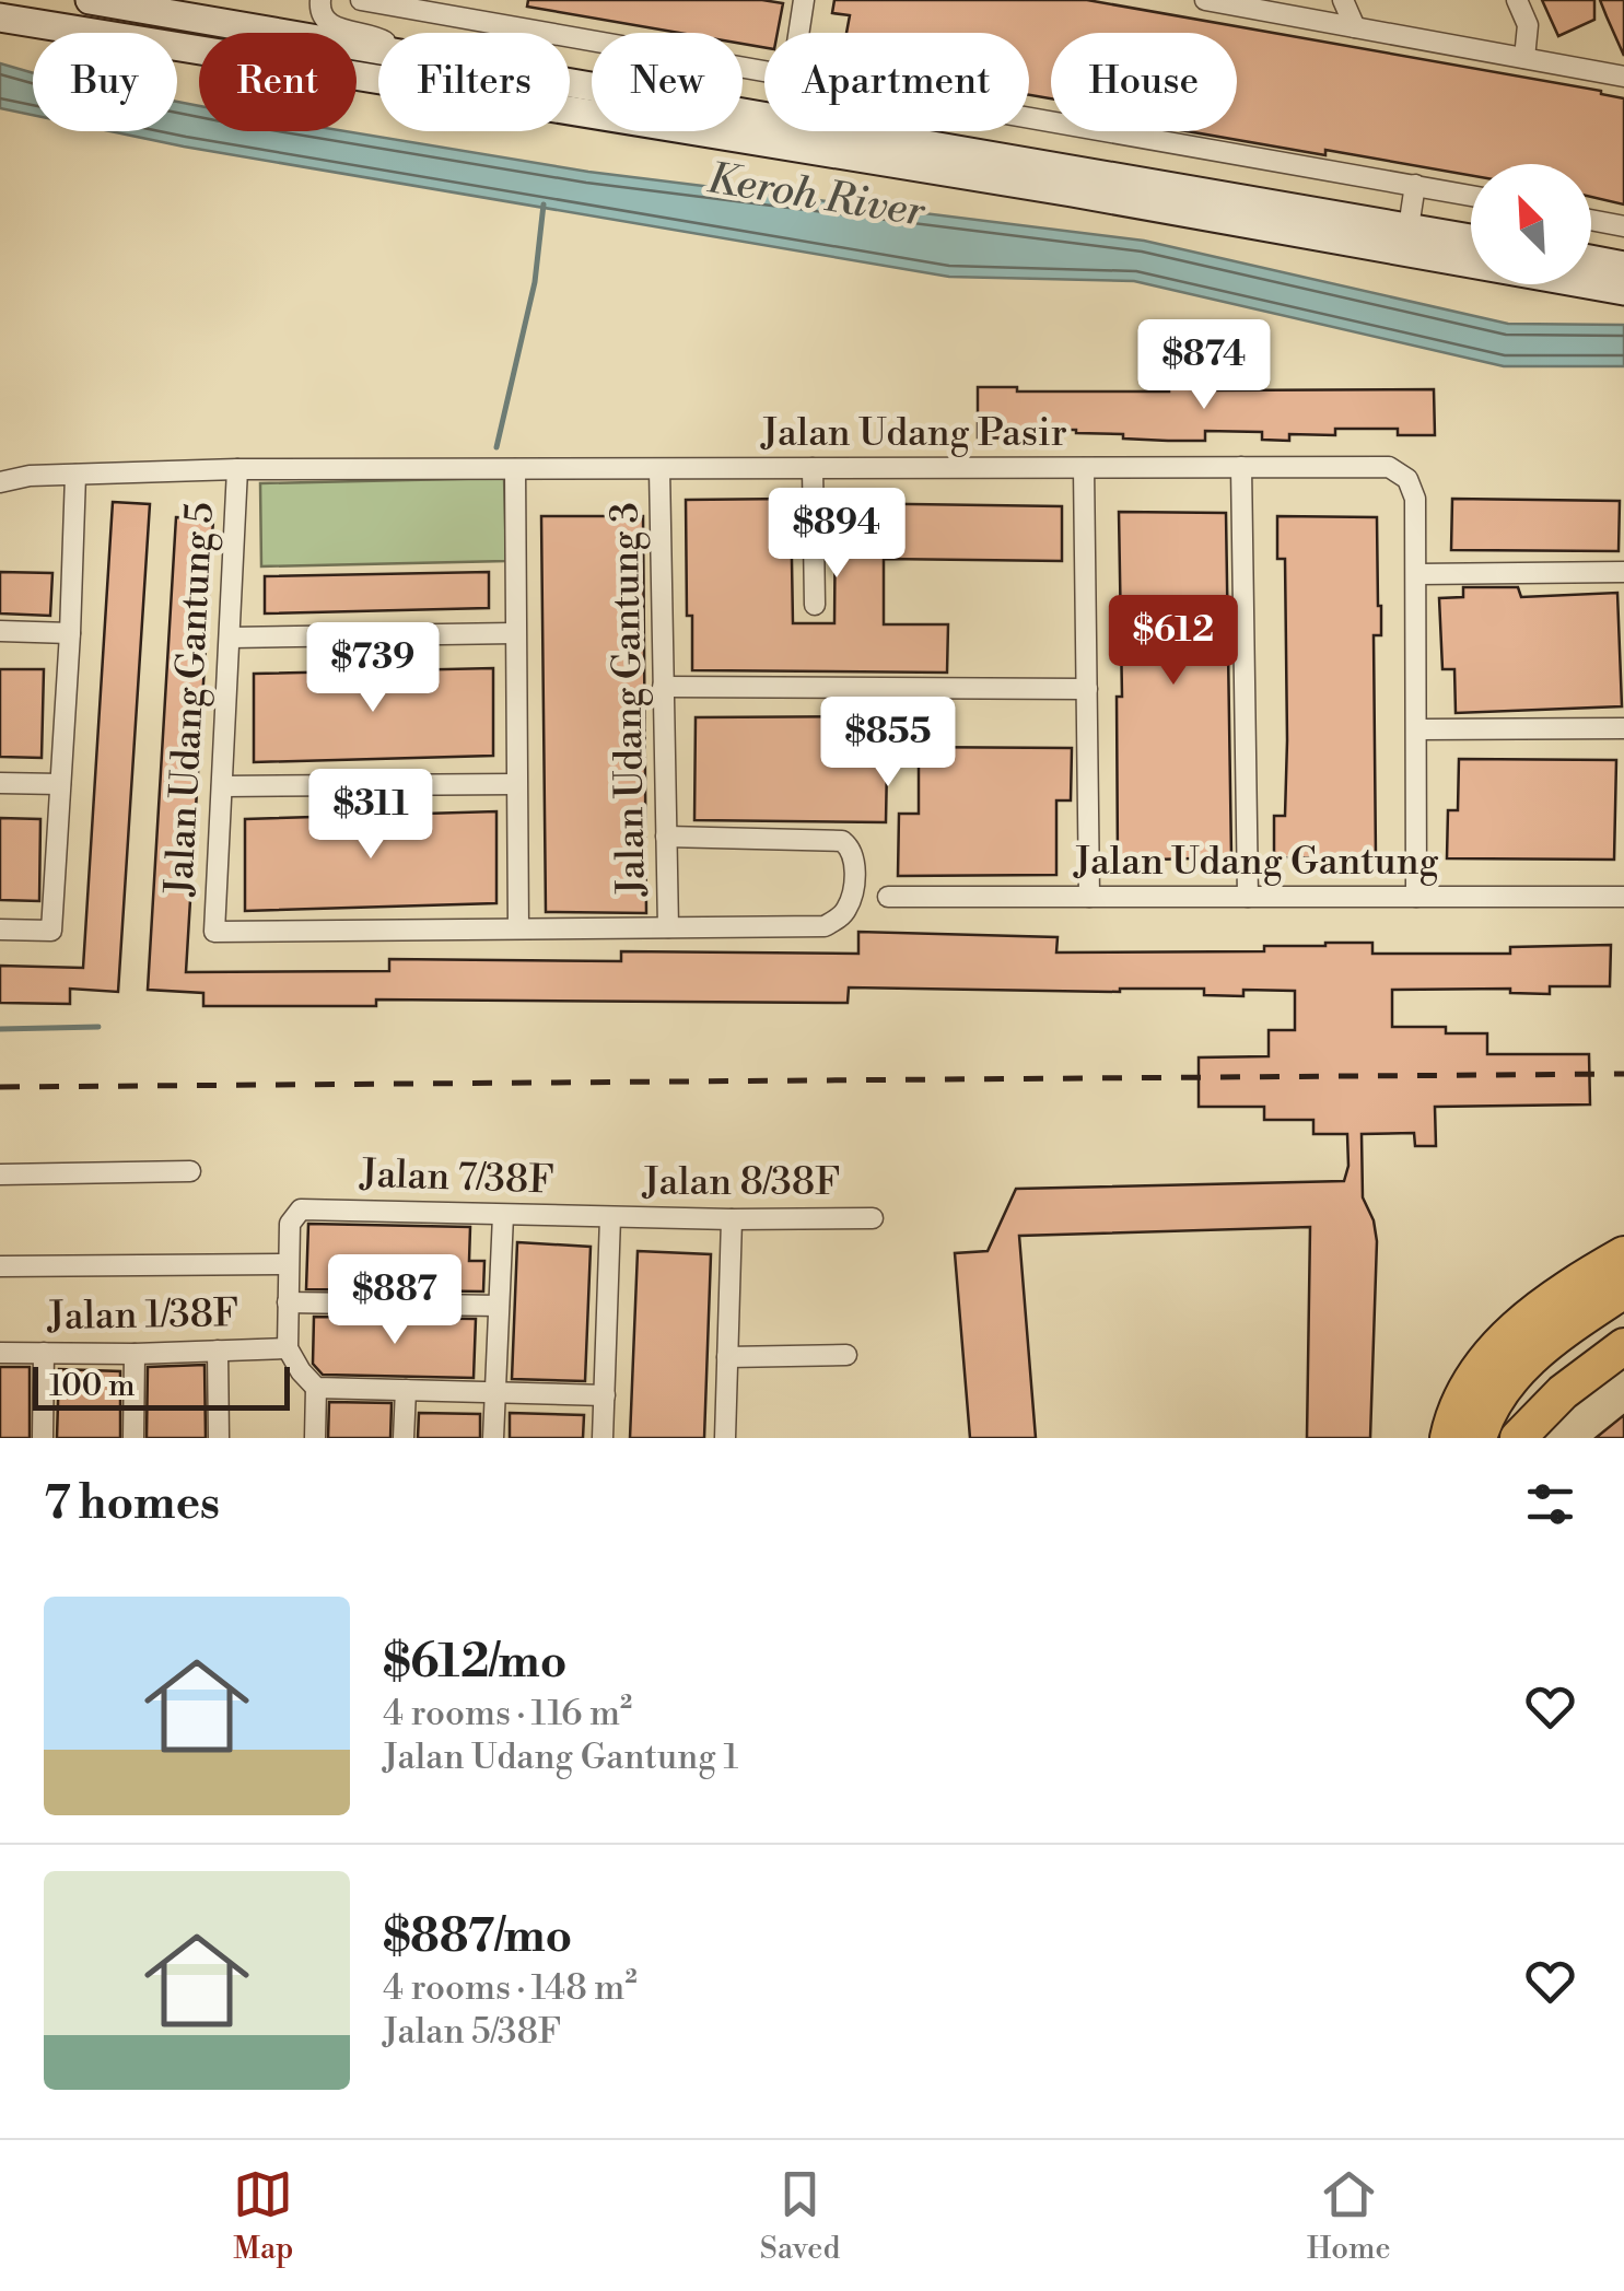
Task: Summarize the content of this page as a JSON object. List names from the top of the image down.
{
  "streets": {
    "street": [
      "Jalan Udang Pasir",
      "Jalan Udang Gantung 5",
      "Jalan Udang Gantung 3",
      "Jalan Udang Gantung",
      "Jalan 7/38F",
      "Jalan 8/38F",
      "Jalan 1/38F"
    ]
  },
  "crossings": [
    ["Jalan Udang Pasir", "Jalan Udang Gantung 5"],
    ["Jalan Udang Pasir", "Jalan Udang Gantung 3"],
    ["Jalan Udang Pasir", "Jalan Udang Gantung"],
    ["Jalan 7/38F", "Jalan 8/38F"]
  ],
  "water": ["Keroh River"],
  "scale_bar": "100 m",
  "north": "top left",
  "page": {
    "chip": [
      "Buy",
      "Rent",
      "Filters",
      "New",
      "Apartment",
      "House"
    ],
    "price": [
      "$874",
      "$894",
      "$612",
      "$739",
      "$855",
      "$311",
      "$887"
    ],
    "scale": "100 m",
    "heading": "7 homes",
    "list": [
      {
        "name": "$612/mo",
        "note": "4 rooms · 116 m² · Jalan Udang Gantung 1"
      },
      {
        "name": "$887/mo",
        "note": "4 rooms · 148 m² · Jalan 5/38F"
      }
    ],
    "tabs": ["Map", "Saved", "Home"]
  }
}
